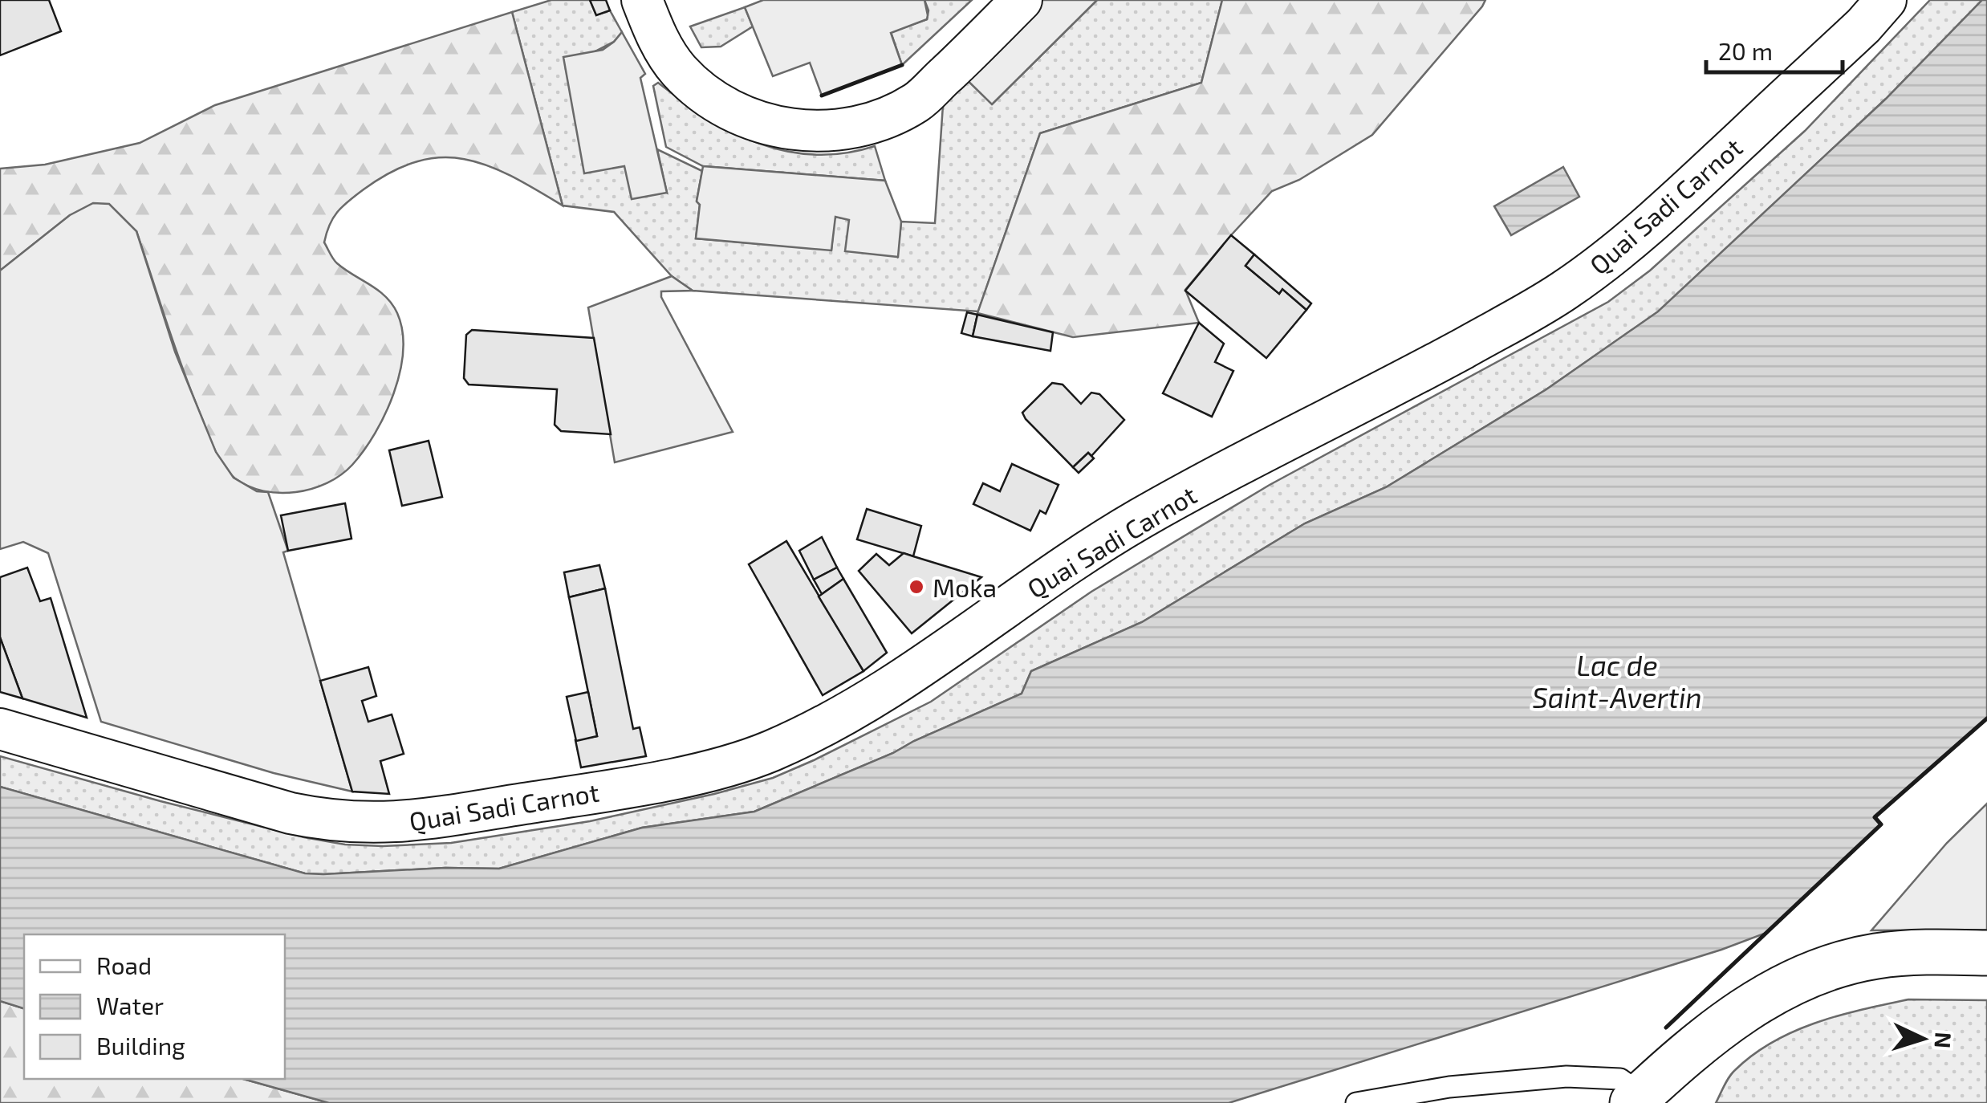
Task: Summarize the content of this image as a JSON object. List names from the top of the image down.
{
  "streets": {
    "street": ["Quai Sadi Carnot"]
  },
  "water": ["Lac de Saint-Avertin"],
  "places": ["Moka"],
  "legend": ["Road", "Water", "Building"],
  "scale_bar": "20 m",
  "north": "right"
}
